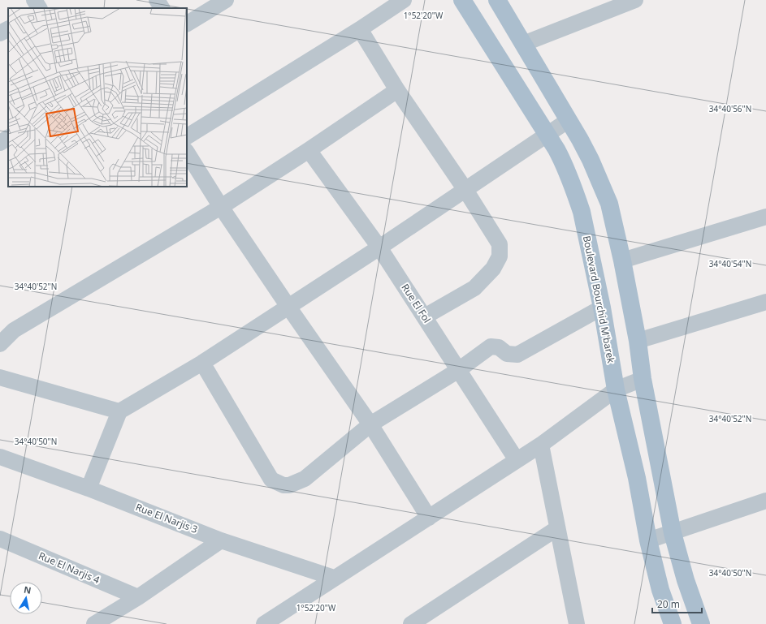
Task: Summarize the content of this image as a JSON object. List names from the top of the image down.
{
  "streets": {
    "main road": ["Boulevard Bourchid M'barek"],
    "street": ["Rue El Fol", "Rue El Narjis 3", "Rue El Narjis 4"]
  },
  "scale_bar": "20 m",
  "north": "top",
  "coordinates": [
    "1°52'20\"W",
    "34°40'56\"N",
    "34°40'54\"N",
    "34°40'52\"N",
    "34°40'50\"N"
  ]
}
